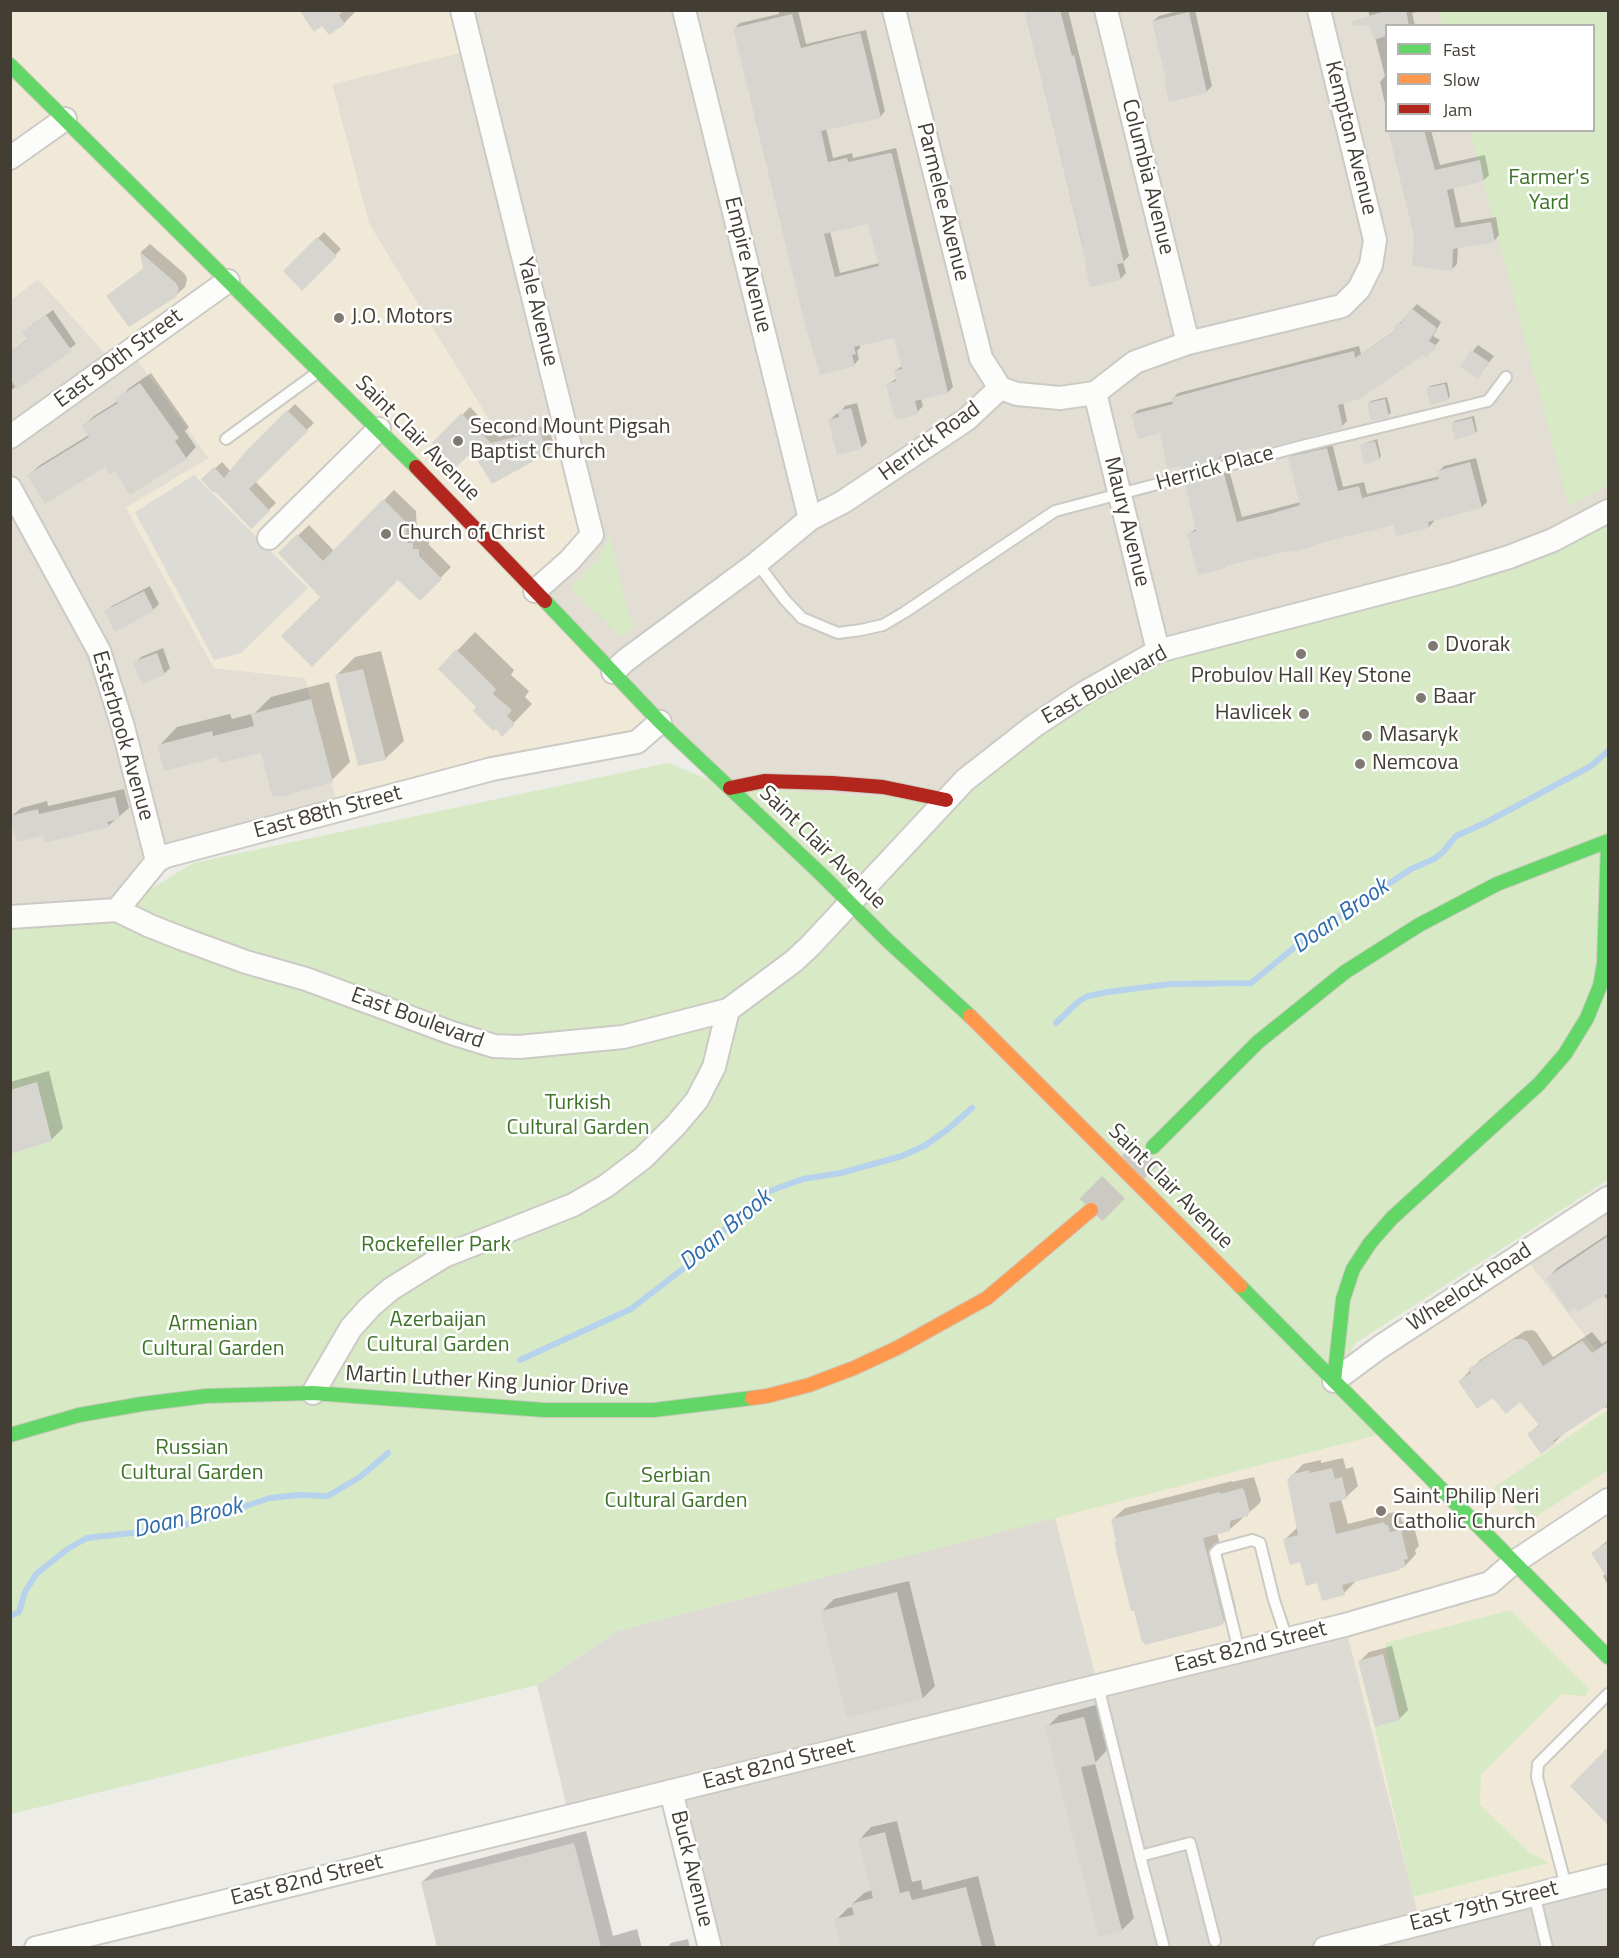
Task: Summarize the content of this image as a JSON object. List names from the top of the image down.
{
  "streets": {
    "main road": ["Saint Clair Avenue", "Martin Luther King Junior Drive"],
    "street": [
      "Kempton Avenue",
      "Columbia Avenue",
      "Parmelee Avenue",
      "Empire Avenue",
      "Yale Avenue",
      "East 90th Street",
      "Herrick Road",
      "Maury Avenue",
      "East Boulevard",
      "Esterbrook Avenue",
      "East 88th Street",
      "Wheelock Road",
      "East 82nd Street",
      "Buck Avenue",
      "East 79th Street"
    ],
    "lane": ["Herrick Place"]
  },
  "crossings": [
    ["Kempton Avenue", "Herrick Road"],
    ["Columbia Avenue", "Herrick Road"],
    ["Parmelee Avenue", "Herrick Road"],
    ["Empire Avenue", "Herrick Road"],
    ["Yale Avenue", "Saint Clair Avenue"],
    ["East 90th Street", "Saint Clair Avenue"],
    ["Saint Clair Avenue", "Herrick Road"],
    ["Saint Clair Avenue", "East Boulevard"],
    ["Saint Clair Avenue", "East 88th Street"],
    ["Saint Clair Avenue", "Wheelock Road"],
    ["Saint Clair Avenue", "East 82nd Street"],
    ["Herrick Road", "Herrick Place"],
    ["Herrick Road", "Maury Avenue"],
    ["Herrick Place", "Maury Avenue"],
    ["Maury Avenue", "East Boulevard"],
    ["Esterbrook Avenue", "East 88th Street"],
    ["East 82nd Street", "Buck Avenue"]
  ],
  "water": ["Doan Brook"],
  "parks": [
    "Farmer's Yard",
    "Turkish Cultural Garden",
    "Rockefeller Park",
    "Azerbaijan Cultural Garden",
    "Armenian Cultural Garden",
    "Russian Cultural Garden",
    "Serbian Cultural Garden"
  ],
  "places": [
    "J.O. Motors",
    "Second Mount Pigsah Baptist Church",
    "Church of Christ",
    "Dvorak",
    "Probulov Hall Key Stone",
    "Baar",
    "Havlicek",
    "Masaryk",
    "Nemcova",
    "Saint Philip Neri Catholic Church"
  ],
  "legend": ["Fast", "Slow", "Jam"]
}
